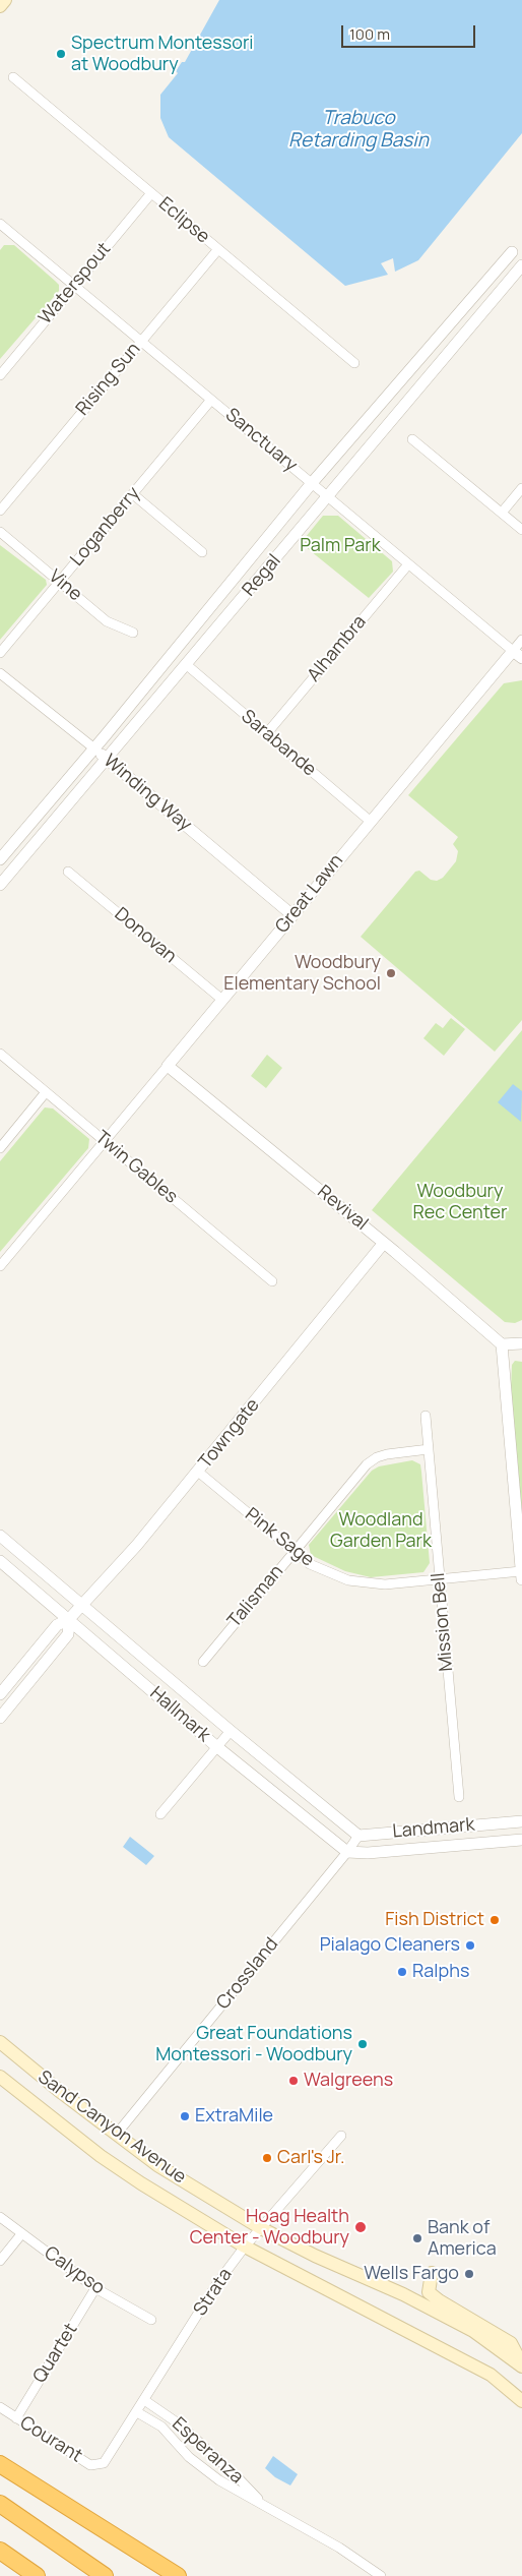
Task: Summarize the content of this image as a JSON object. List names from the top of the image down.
{
  "streets": {
    "main road": ["Sand Canyon Avenue"],
    "street": [
      "Eclipse",
      "Waterspout",
      "Rising Sun",
      "Sanctuary",
      "Loganberry",
      "Regal",
      "Vine",
      "Alhambra",
      "Sarabande",
      "Winding Way",
      "Great Lawn",
      "Donovan",
      "Twin Gables",
      "Revival",
      "Towngate",
      "Pink Sage",
      "Talisman",
      "Mission Bell",
      "Hallmark",
      "Landmark",
      "Crossland",
      "Calypso",
      "Strata",
      "Quartet",
      "Courant",
      "Esperanza"
    ]
  },
  "crossings": [
    ["Eclipse", "Waterspout"],
    ["Eclipse", "Rising Sun"],
    ["Waterspout", "Sanctuary"],
    ["Rising Sun", "Sanctuary"],
    ["Sanctuary", "Loganberry"],
    ["Sanctuary", "Regal"],
    ["Sanctuary", "Alhambra"],
    ["Sanctuary", "Great Lawn"],
    ["Loganberry", "Vine"],
    ["Regal", "Sarabande"],
    ["Regal", "Winding Way"],
    ["Alhambra", "Sarabande"],
    ["Sarabande", "Great Lawn"],
    ["Winding Way", "Great Lawn"],
    ["Great Lawn", "Donovan"],
    ["Great Lawn", "Twin Gables"],
    ["Great Lawn", "Revival"],
    ["Revival", "Towngate"],
    ["Towngate", "Pink Sage"],
    ["Towngate", "Hallmark"],
    ["Pink Sage", "Talisman"],
    ["Pink Sage", "Mission Bell"],
    ["Talisman", "Mission Bell"],
    ["Hallmark", "Landmark"],
    ["Hallmark", "Crossland"],
    ["Landmark", "Crossland"],
    ["Crossland", "Sand Canyon Avenue"],
    ["Sand Canyon Avenue", "Strata"],
    ["Calypso", "Quartet"],
    ["Strata", "Courant"],
    ["Strata", "Esperanza"],
    ["Quartet", "Courant"]
  ],
  "water": ["Trabuco Retarding Basin"],
  "parks": ["Palm Park", "Woodbury Rec Center", "Woodland Garden Park"],
  "places": [
    "Spectrum Montessori at Woodbury",
    "Woodbury Elementary School",
    "Fish District",
    "Pialago Cleaners",
    "Ralphs",
    "Great Foundations Montessori - Woodbury",
    "Walgreens",
    "ExtraMile",
    "Carl's Jr.",
    "Hoag Health Center - Woodbury",
    "Bank of America",
    "Wells Fargo"
  ],
  "scale_bar": "100 m"
}
